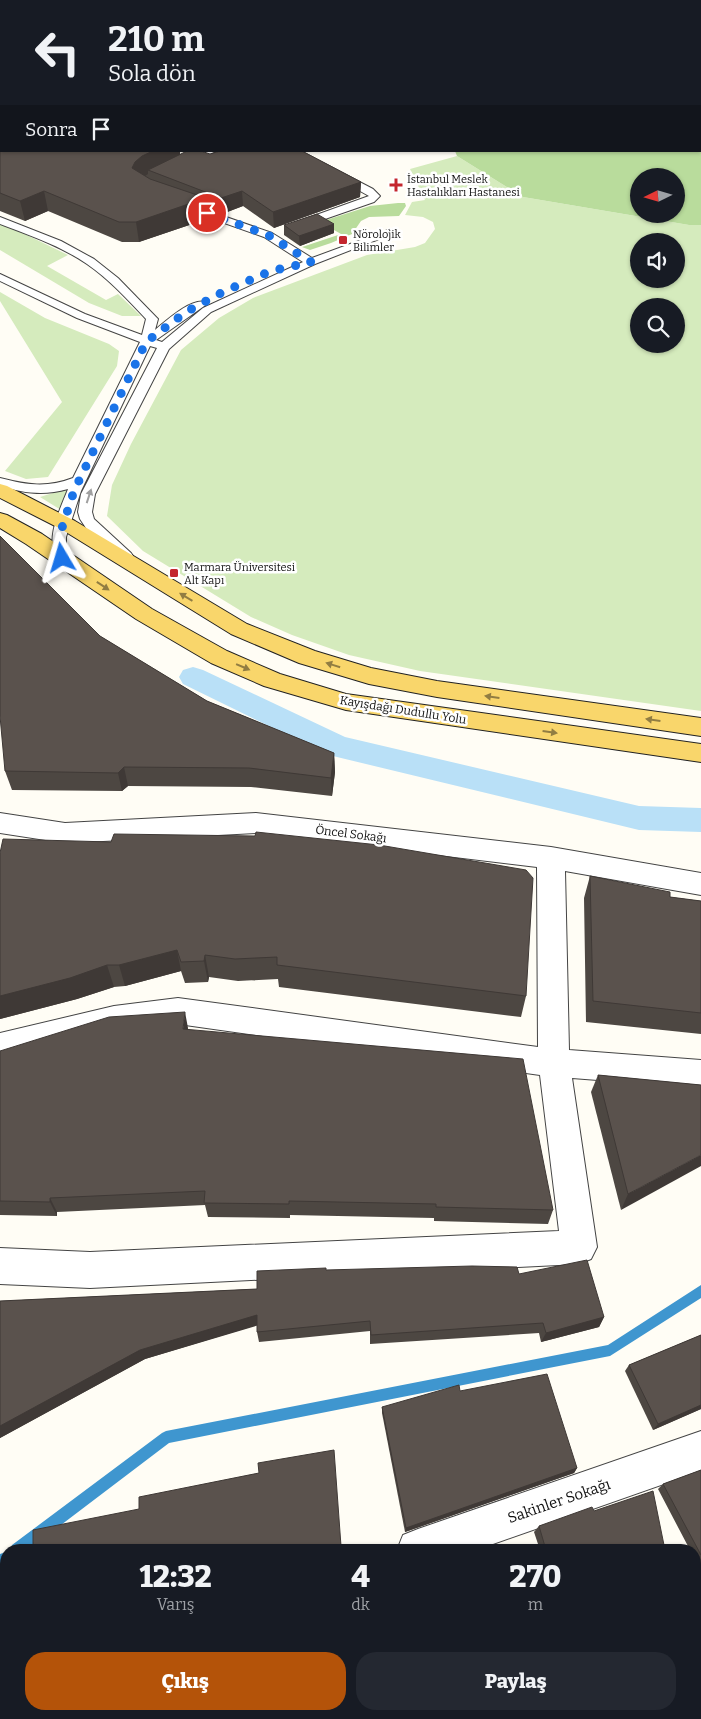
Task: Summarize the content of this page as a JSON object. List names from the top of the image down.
{
  "streets": {
    "main road": ["Kayışdağı Dudullu Yolu"],
    "street": ["Öncel Sokağı", "Sakinler Sokağı"]
  },
  "places": {
    "health": ["İstanbul Meslek Hastalıkları Hastanesi"],
    "transit": ["Nörolojik Bilimler", "Marmara Üniversitesi Alt Kapı"]
  },
  "north": "left",
  "page": {
    "turn": ["210 m", "Sola dön"],
    "then": "Sonra",
    "eta": [
      "12:32",
      "Varış",
      "4",
      "dk",
      "270",
      "m"
    ],
    "buttons": ["Çıkış", "Paylaş"]
  }
}
